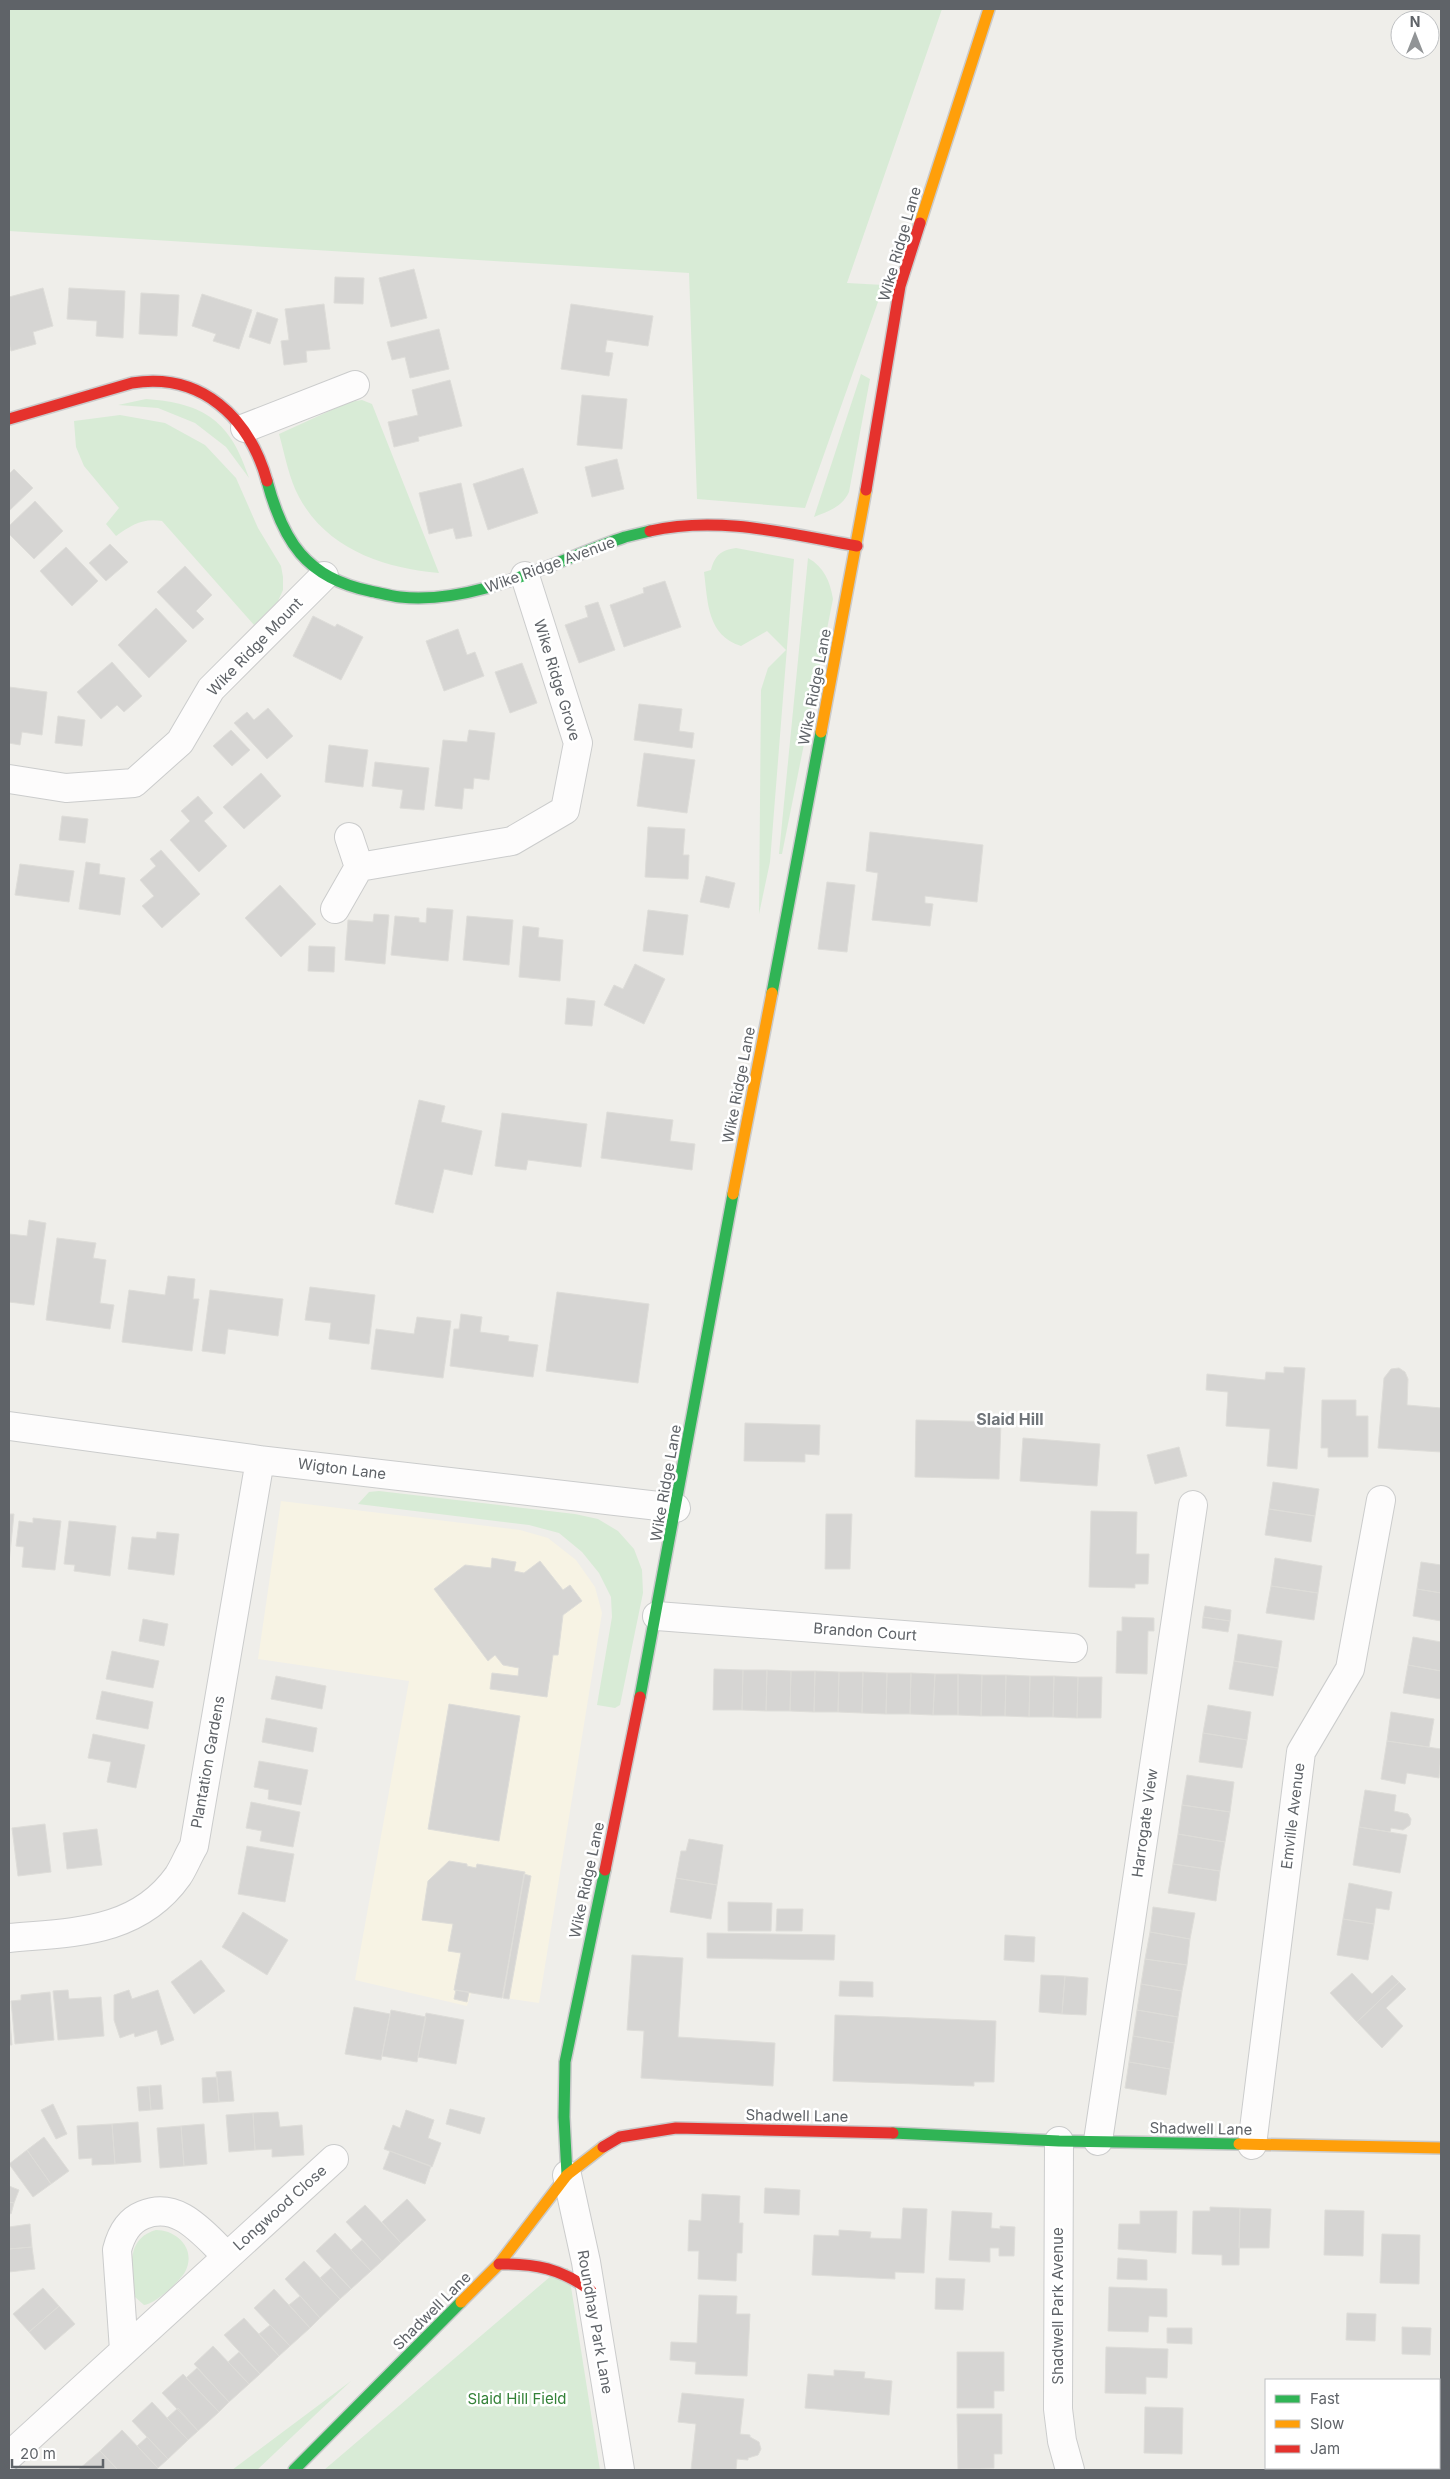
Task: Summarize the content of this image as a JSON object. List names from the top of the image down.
{
  "streets": {
    "street": [
      "Wike Ridge Lane",
      "Wike Ridge Avenue",
      "Wike Ridge Mount",
      "Wike Ridge Grove",
      "Wigton Lane",
      "Brandon Court",
      "Plantation Gardens",
      "Emville Avenue",
      "Harrogate View",
      "Shadwell Lane",
      "Longwood Close",
      "Shadwell Park Avenue",
      "Roundhay Park Lane"
    ]
  },
  "crossings": [
    ["Wike Ridge Lane", "Wike Ridge Avenue"],
    ["Wike Ridge Lane", "Wigton Lane"],
    ["Wike Ridge Lane", "Brandon Court"],
    ["Wike Ridge Lane", "Shadwell Lane"],
    ["Wike Ridge Lane", "Roundhay Park Lane"],
    ["Wike Ridge Avenue", "Wike Ridge Mount"],
    ["Wike Ridge Avenue", "Wike Ridge Grove"],
    ["Wigton Lane", "Plantation Gardens"],
    ["Emville Avenue", "Shadwell Lane"],
    ["Harrogate View", "Shadwell Lane"],
    ["Shadwell Lane", "Shadwell Park Avenue"],
    ["Shadwell Lane", "Roundhay Park Lane"]
  ],
  "districts": ["Slaid Hill"],
  "parks": ["Slaid Hill Field"],
  "legend": ["Fast", "Slow", "Jam"],
  "scale_bar": "20 m",
  "north": "top"
}
